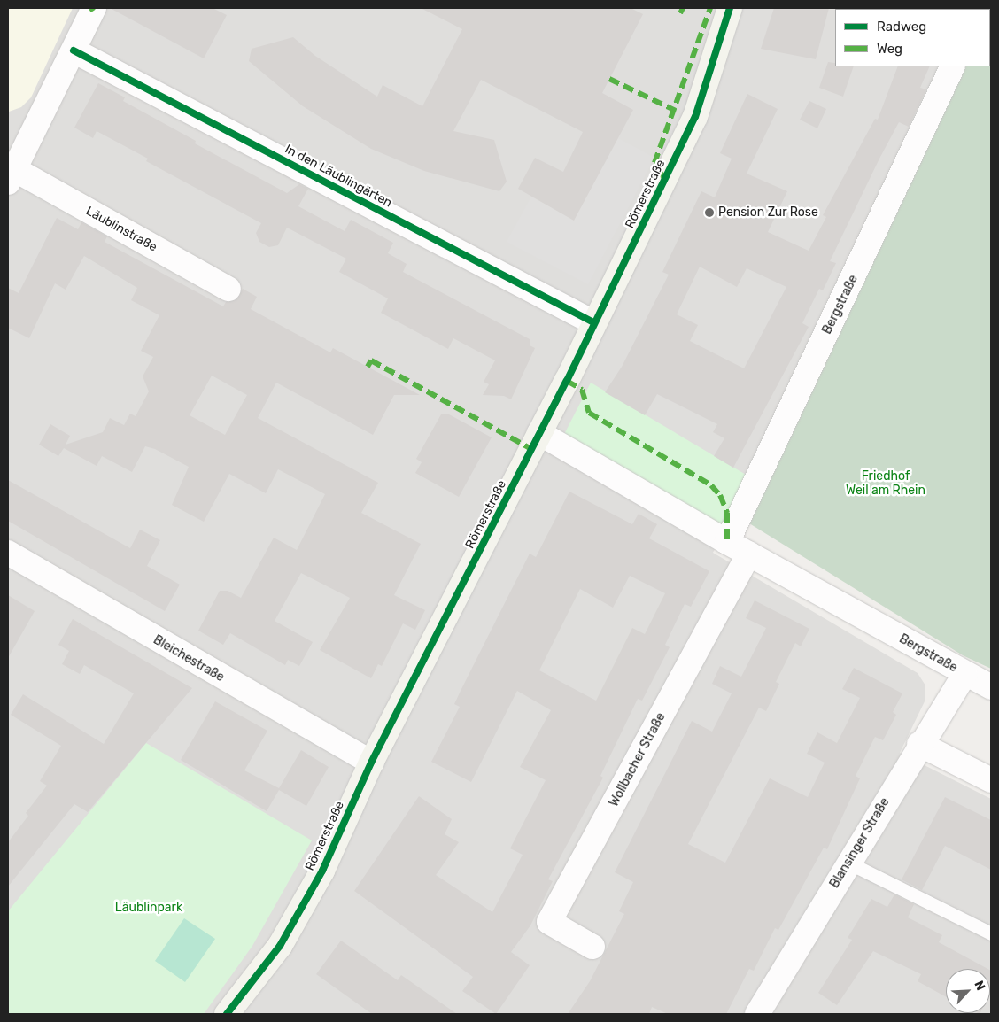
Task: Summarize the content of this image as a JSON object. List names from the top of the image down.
{
  "streets": {
    "street": [
      "In den Läublingärten",
      "Römerstraße",
      "Läublinstraße",
      "Bergstraße",
      "Bleichestraße",
      "Wollbacher Straße",
      "Blansinger Straße"
    ]
  },
  "crossings": [
    ["In den Läublingärten", "Römerstraße"],
    ["In den Läublingärten", "Läublinstraße"],
    ["Römerstraße", "Bergstraße"],
    ["Römerstraße", "Bleichestraße"],
    ["Bergstraße", "Wollbacher Straße"],
    ["Bergstraße", "Blansinger Straße"]
  ],
  "parks": ["Friedhof Weil am Rhein", "Läublinpark"],
  "places": ["Pension Zur Rose"],
  "legend": ["Radweg", "Weg"],
  "north": "top right"
}
